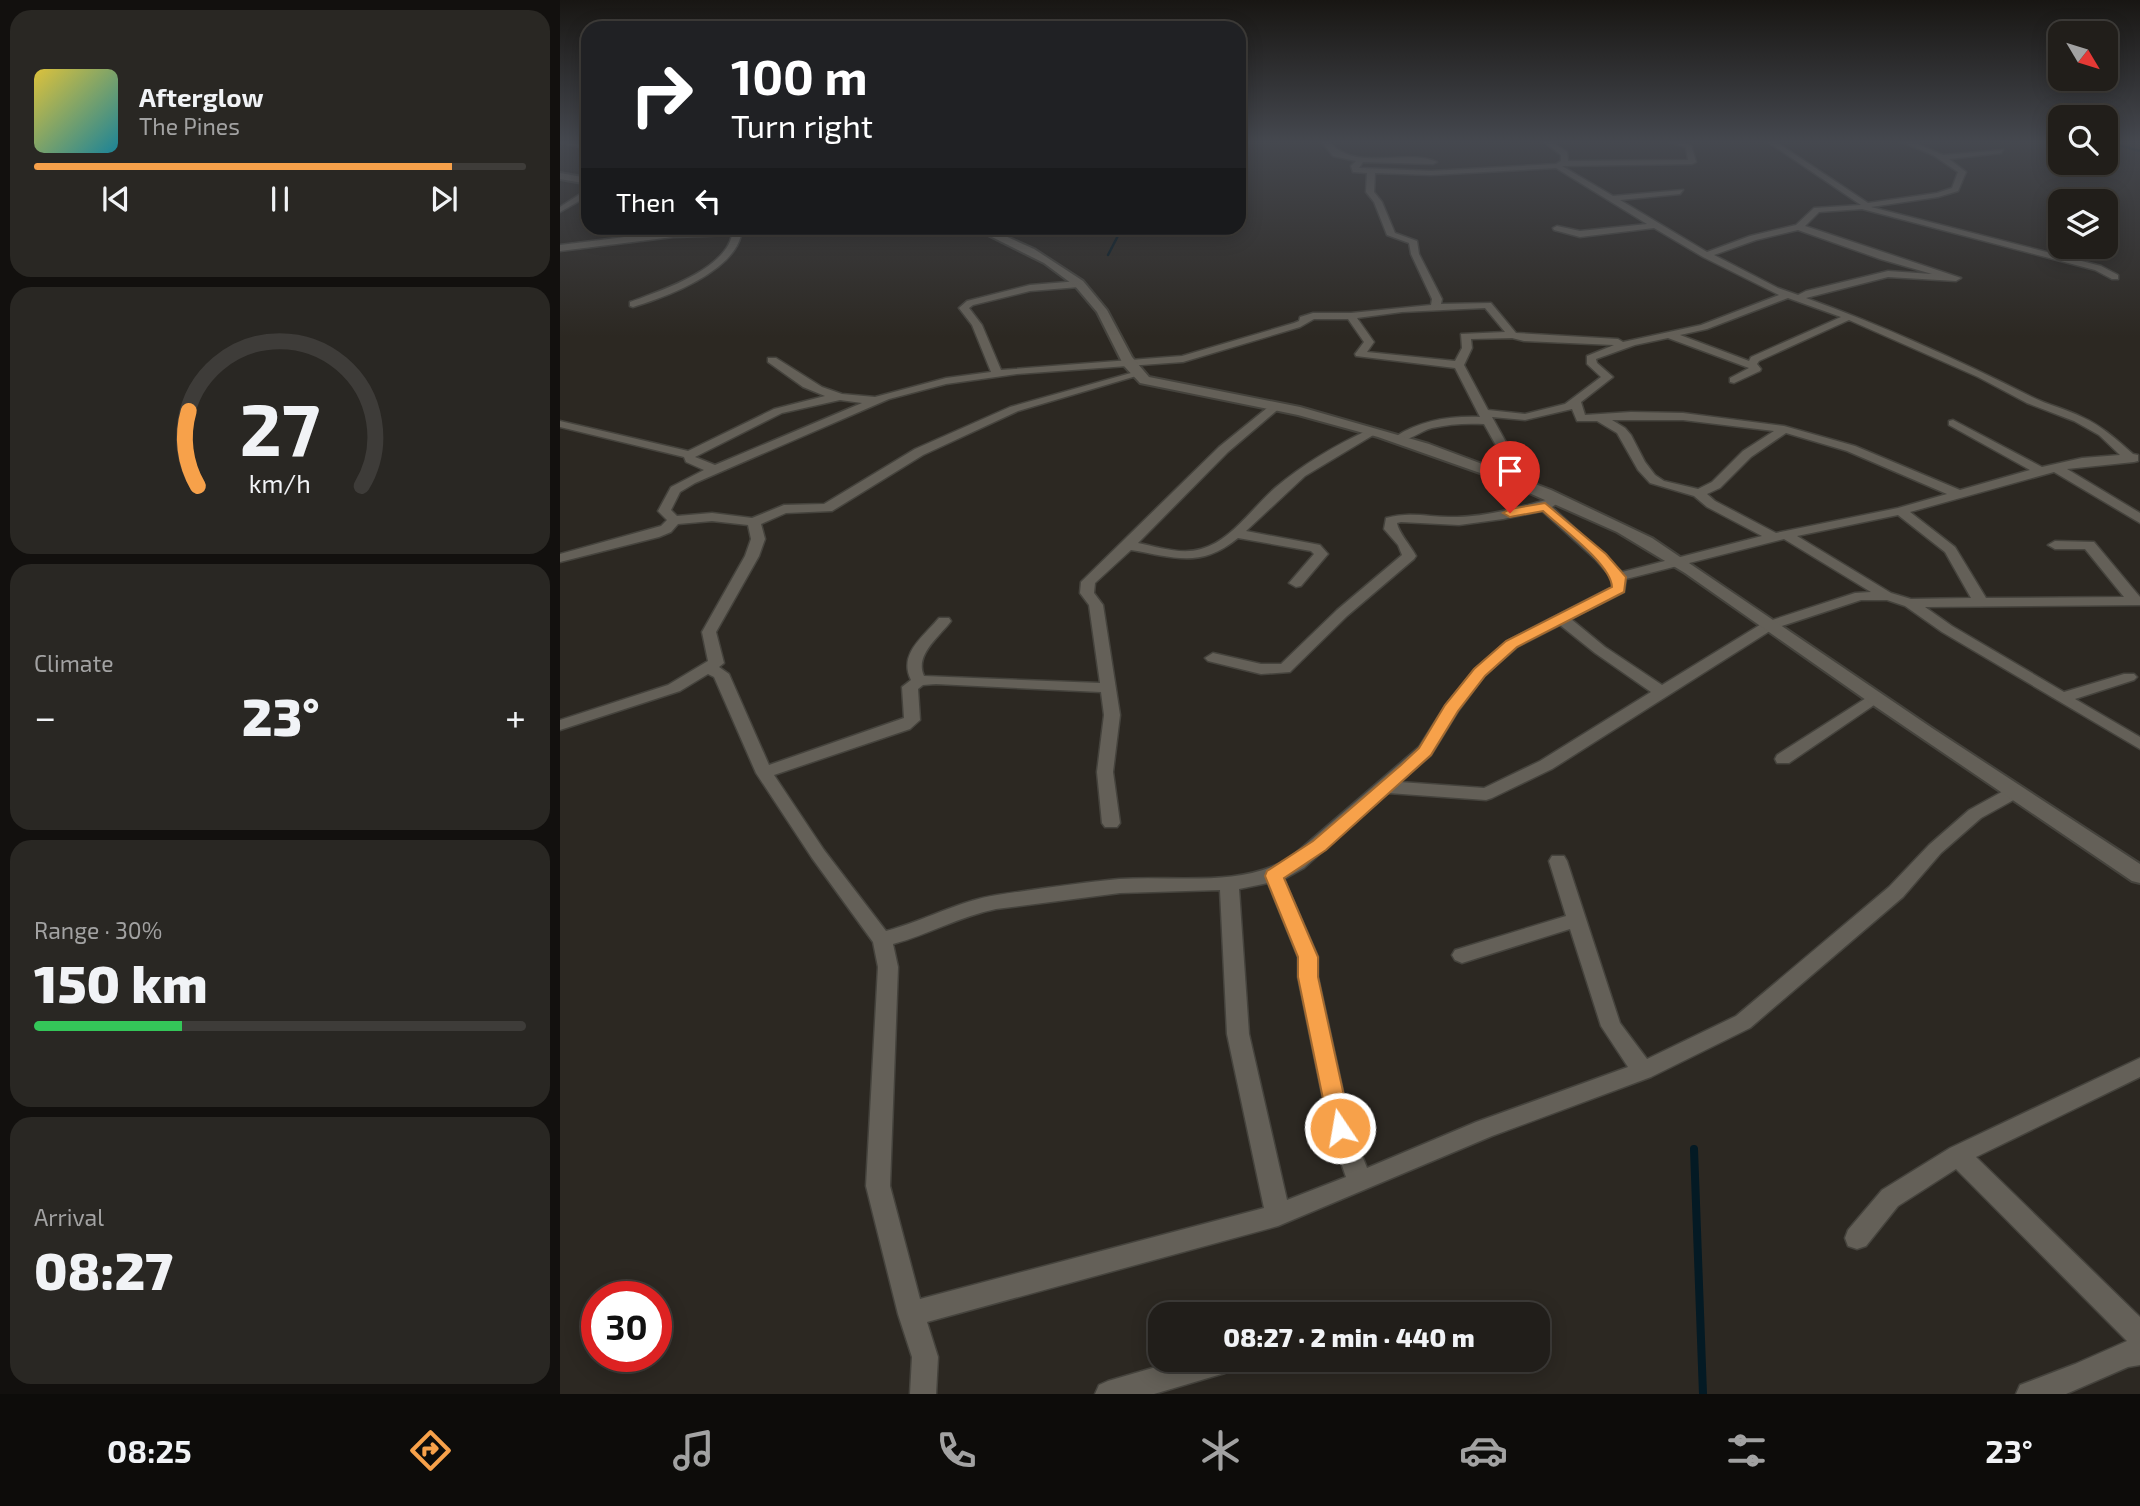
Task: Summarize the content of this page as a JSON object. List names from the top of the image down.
{
  "north": "bottom right",
  "page": {
    "turn": ["100 m", "Turn right"],
    "song": ["Afterglow", "The Pines"],
    "then": "Then",
    "tile": [
      "Climate",
      ["Range · 30%", "150 km"],
      ["Arrival", "08:27"]
    ],
    "heat": ["−", "23°", "+"],
    "limit": "30",
    "trip": "08:27 · 2 min · 440 m",
    "tabs": ["08:25", "23°"],
    "gauge": ["27", "km/h"]
  }
}
